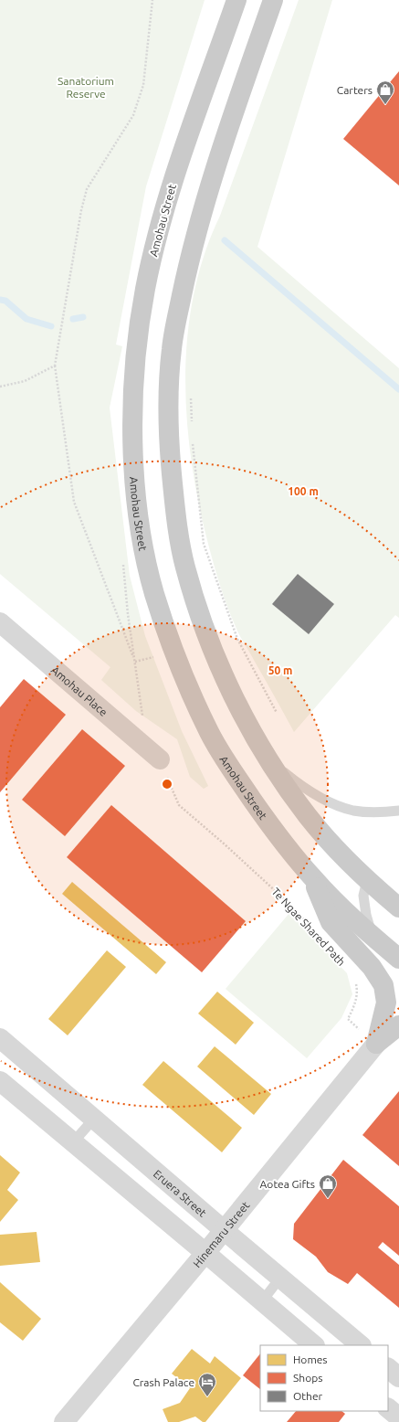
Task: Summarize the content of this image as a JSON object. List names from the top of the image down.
{
  "streets": {
    "main road": ["Amohau Street"],
    "street": ["Amohau Place", "Eruera Street", "Hinemaru Street"],
    "path": ["Te Ngae Shared Path"]
  },
  "crossings": [
    ["Eruera Street", "Hinemaru Street"]
  ],
  "parks": ["Sanatorium Reserve"],
  "places": {
    "shop": ["Carters", "Aotea Gifts"],
    "hotel": ["Crash Palace"]
  },
  "legend": ["Homes", "Shops", "Other"],
  "rings": ["100 m", "50 m"]
}
